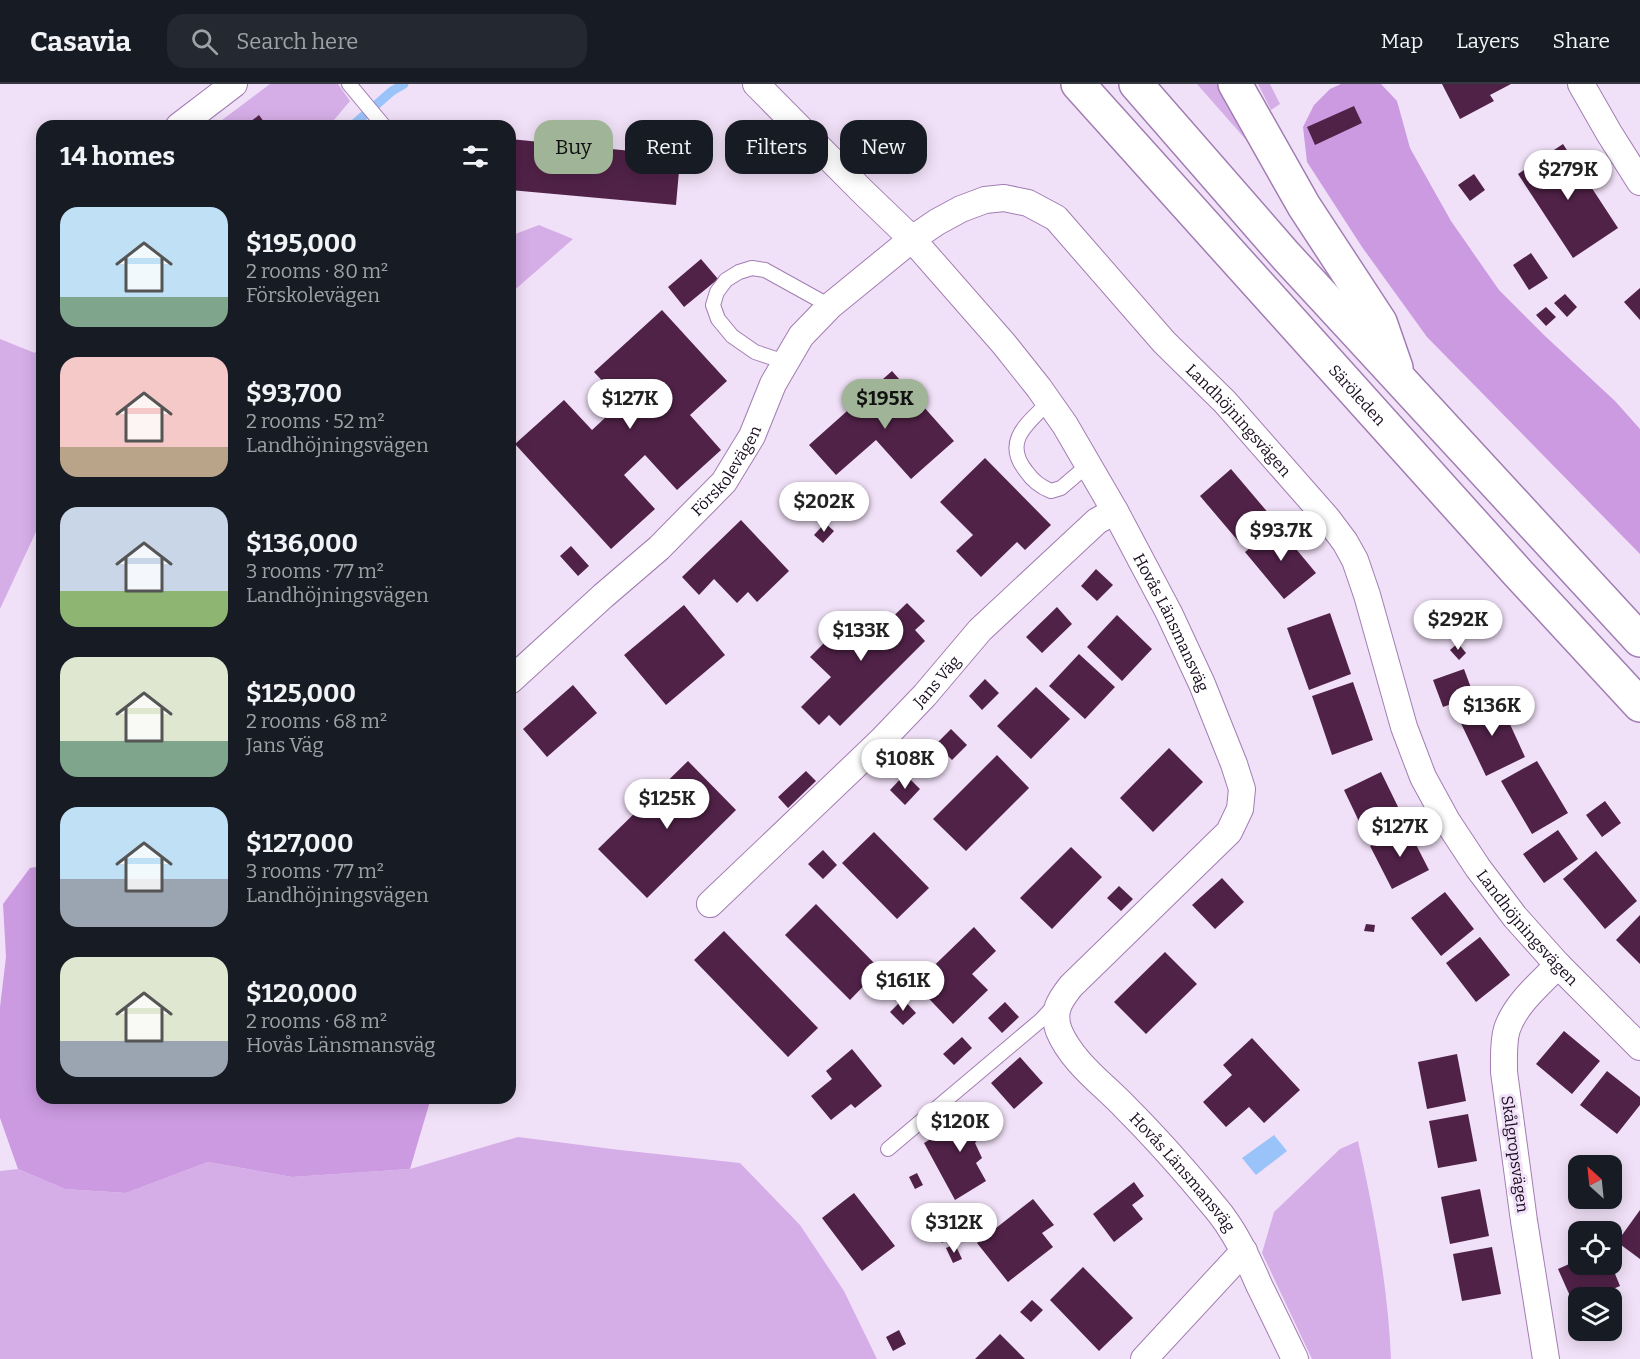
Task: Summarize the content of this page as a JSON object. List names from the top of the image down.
{
  "streets": {
    "main road": ["Säröleden"],
    "street": [
      "Landhöjningsvägen",
      "Förskolevägen",
      "Hovås Länsmansväg",
      "Jans Väg",
      "Skålgropsvägen"
    ]
  },
  "crossings": [
    ["Landhöjningsvägen", "Förskolevägen"],
    ["Landhöjningsvägen", "Hovås Länsmansväg"],
    ["Landhöjningsvägen", "Skålgropsvägen"],
    ["Förskolevägen", "Hovås Länsmansväg"],
    ["Hovås Länsmansväg", "Jans Väg"]
  ],
  "north": "top left",
  "page": {
    "header": "Casavia",
    "search": "Search here",
    "nav": ["Map", "Layers", "Share"],
    "chip": [
      "Buy",
      "Rent",
      "Filters",
      "New"
    ],
    "heading": "14 homes",
    "price": [
      "$279K",
      "$127K",
      "$195K",
      "$202K",
      "$93.7K",
      "$292K",
      "$133K",
      "$136K",
      "$108K",
      "$125K",
      "$127K",
      "$161K",
      "$120K",
      "$312K"
    ],
    "list": [
      {
        "name": "$195,000",
        "note": "2 rooms · 80 m² · Förskolevägen"
      },
      {
        "name": "$93,700",
        "note": "2 rooms · 52 m² · Landhöjningsvägen"
      },
      {
        "name": "$136,000",
        "note": "3 rooms · 77 m² · Landhöjningsvägen"
      },
      {
        "name": "$125,000",
        "note": "2 rooms · 68 m² · Jans Väg"
      },
      {
        "name": "$127,000",
        "note": "3 rooms · 77 m² · Landhöjningsvägen"
      },
      {
        "name": "$120,000",
        "note": "2 rooms · 68 m² · Hovås Länsmansväg"
      }
    ]
  }
}
